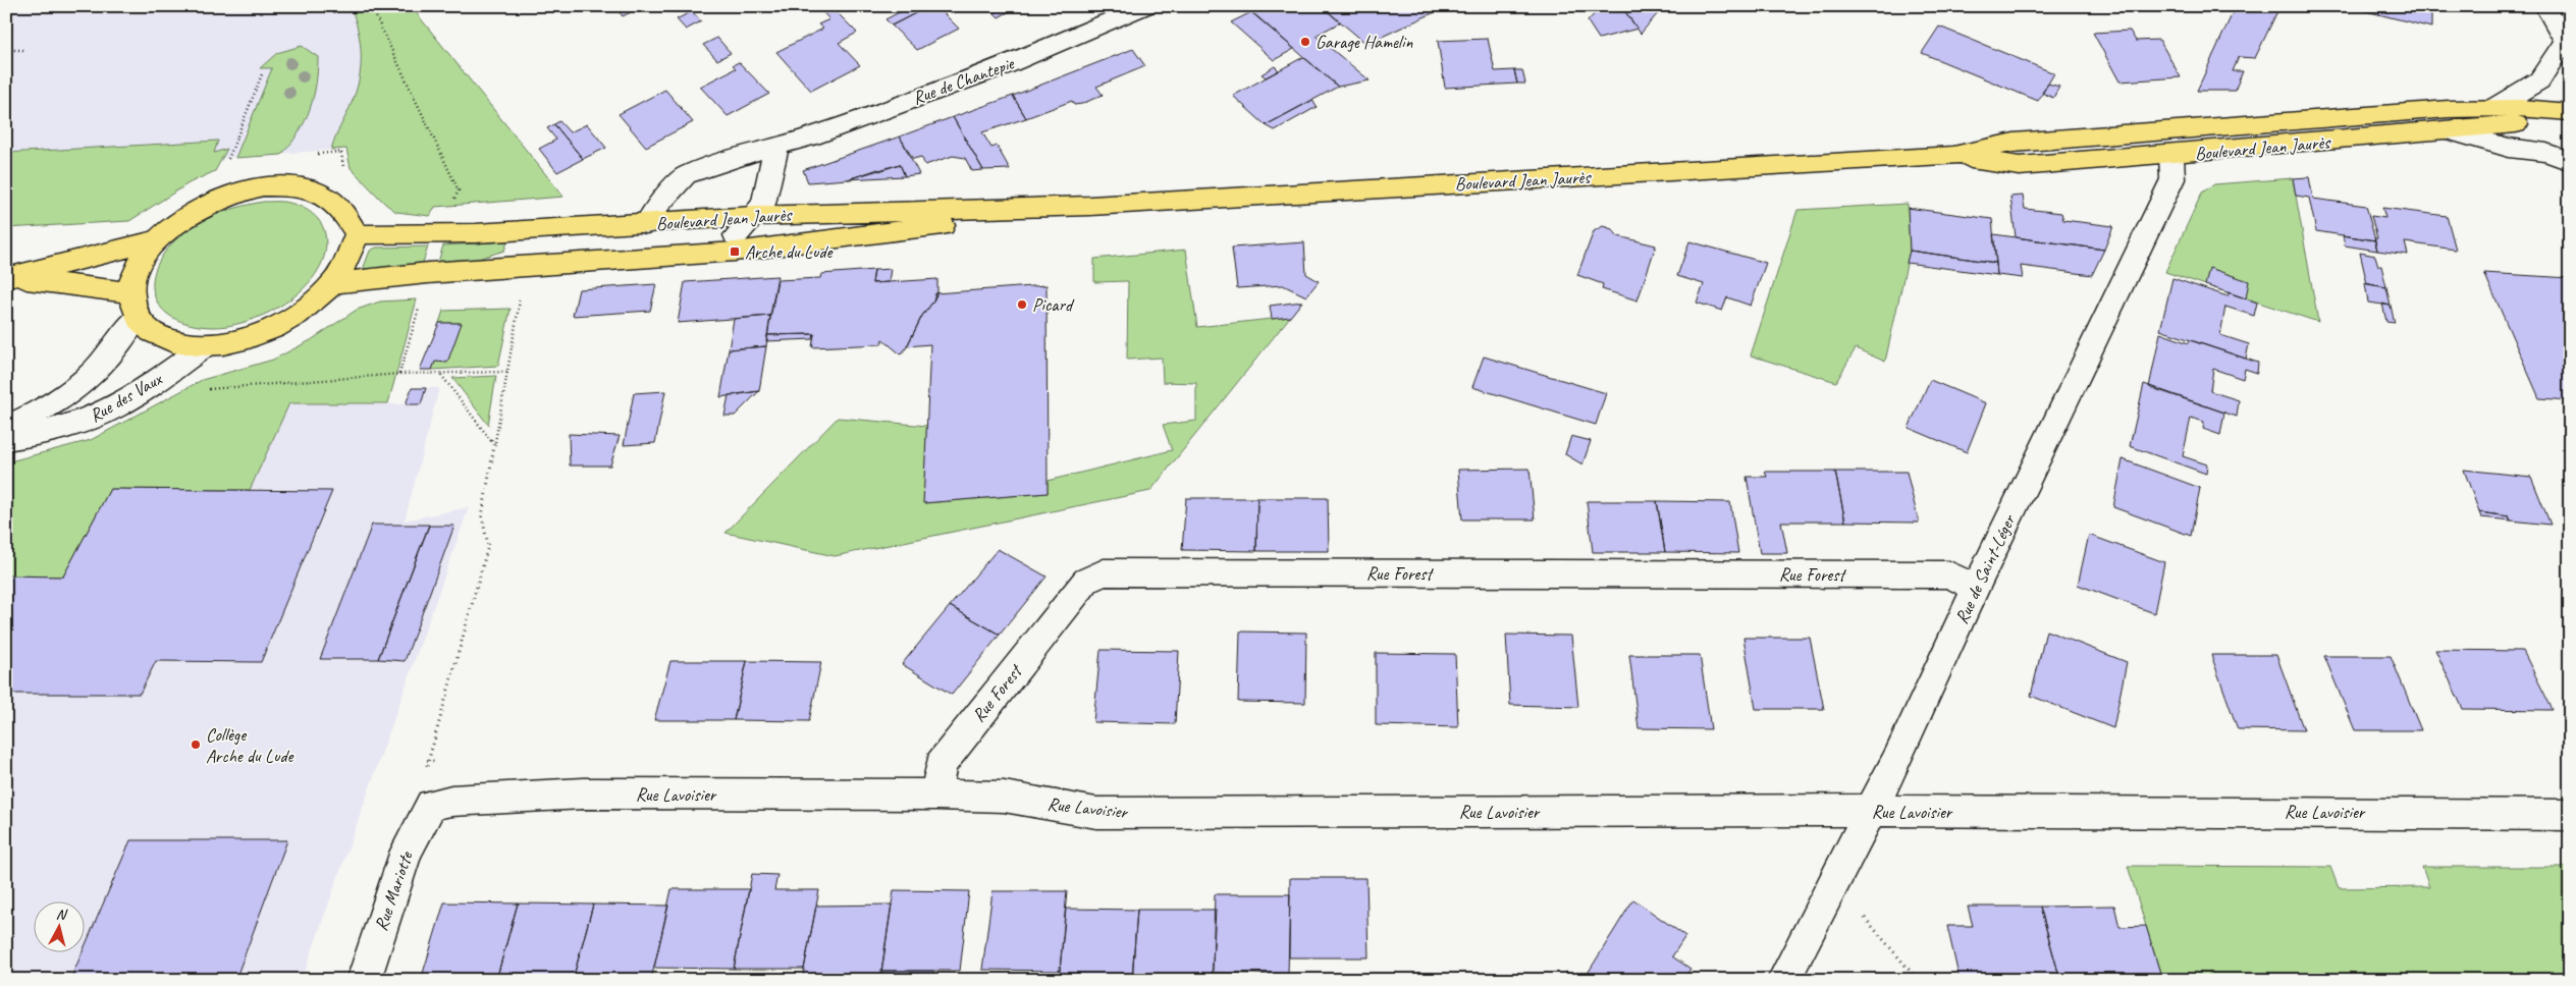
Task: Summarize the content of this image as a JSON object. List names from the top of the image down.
{
  "streets": {
    "main road": ["Boulevard Jean Jaurès"],
    "street": [
      "Rue de Chantepie",
      "Rue des Vaux",
      "Rue de Saint-Léger",
      "Rue Forest",
      "Rue Lavoisier",
      "Rue Mariotte"
    ]
  },
  "crossings": [
    ["Rue de Chantepie", "Boulevard Jean Jaurès"],
    ["Boulevard Jean Jaurès", "Rue de Saint-Léger"],
    ["Rue de Saint-Léger", "Rue Forest"],
    ["Rue de Saint-Léger", "Rue Lavoisier"],
    ["Rue Forest", "Rue Lavoisier"],
    ["Rue Lavoisier", "Rue Mariotte"]
  ],
  "places": {
    "other": ["Garage Hamelin", "Picard", "Collège Arche du Lude"],
    "transit": ["Arche du Lude"]
  },
  "north": "top"
}
